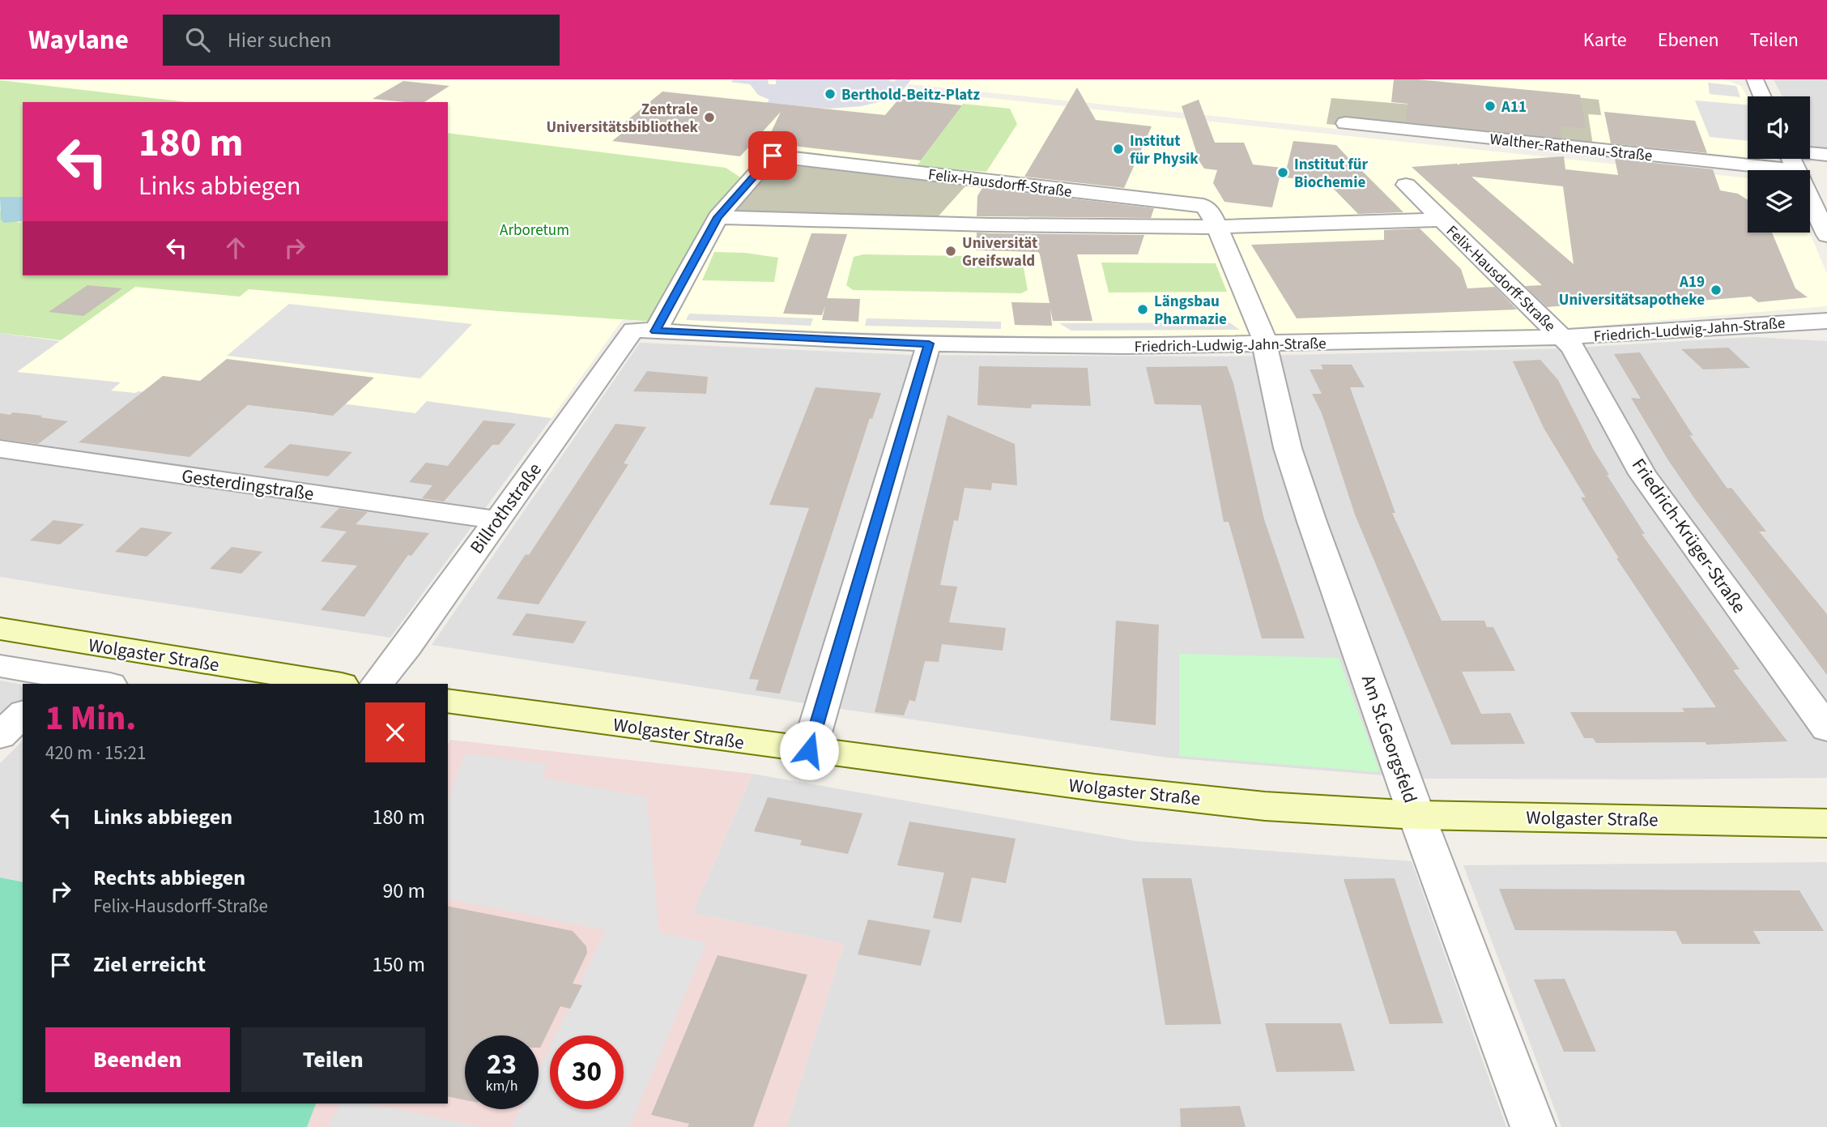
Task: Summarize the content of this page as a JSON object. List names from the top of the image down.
{
  "streets": {
    "main road": ["Wolgaster Straße"],
    "street": [
      "Walther-Rathenau-Straße",
      "Felix-Hausdorff-Straße",
      "Friedrich-Ludwig-Jahn-Straße",
      "Gesterdingstraße",
      "Billrothstraße",
      "Friedrich-Krüger-Straße",
      "Am St.Georgsfeld"
    ]
  },
  "crossings": [
    ["Felix-Hausdorff-Straße", "Friedrich-Ludwig-Jahn-Straße"],
    ["Felix-Hausdorff-Straße", "Billrothstraße"],
    ["Felix-Hausdorff-Straße", "Friedrich-Krüger-Straße"],
    ["Felix-Hausdorff-Straße", "Am St.Georgsfeld"],
    ["Friedrich-Ludwig-Jahn-Straße", "Billrothstraße"],
    ["Friedrich-Ludwig-Jahn-Straße", "Friedrich-Krüger-Straße"],
    ["Friedrich-Ludwig-Jahn-Straße", "Am St.Georgsfeld"],
    ["Gesterdingstraße", "Billrothstraße"],
    ["Wolgaster Straße", "Am St.Georgsfeld"]
  ],
  "parks": ["Arboretum"],
  "places": [
    "Berthold-Beitz-Platz",
    "A11",
    "Zentrale Universitätsbibliothek",
    "Institut für Physik",
    "Institut für Biochemie",
    "Universität Greifswald",
    "A19 Universitätsapotheke",
    "Längsbau Pharmazie"
  ],
  "page": {
    "header": "Waylane",
    "search": "Hier suchen",
    "nav": ["Karte", "Ebenen", "Teilen"],
    "turn": ["180 m", "Links abbiegen"],
    "heading": ["1 Min.", "420 m · 15:21"],
    "list": [
      {
        "name": "Links abbiegen",
        "value": "180 m"
      },
      {
        "name": "Rechts abbiegen",
        "note": "Felix-Hausdorff-Straße",
        "value": "90 m"
      },
      {
        "name": "Ziel erreicht",
        "value": "150 m"
      }
    ],
    "buttons": ["Beenden", "Teilen"],
    "speed": "23 km/h",
    "limit": "30"
  }
}
